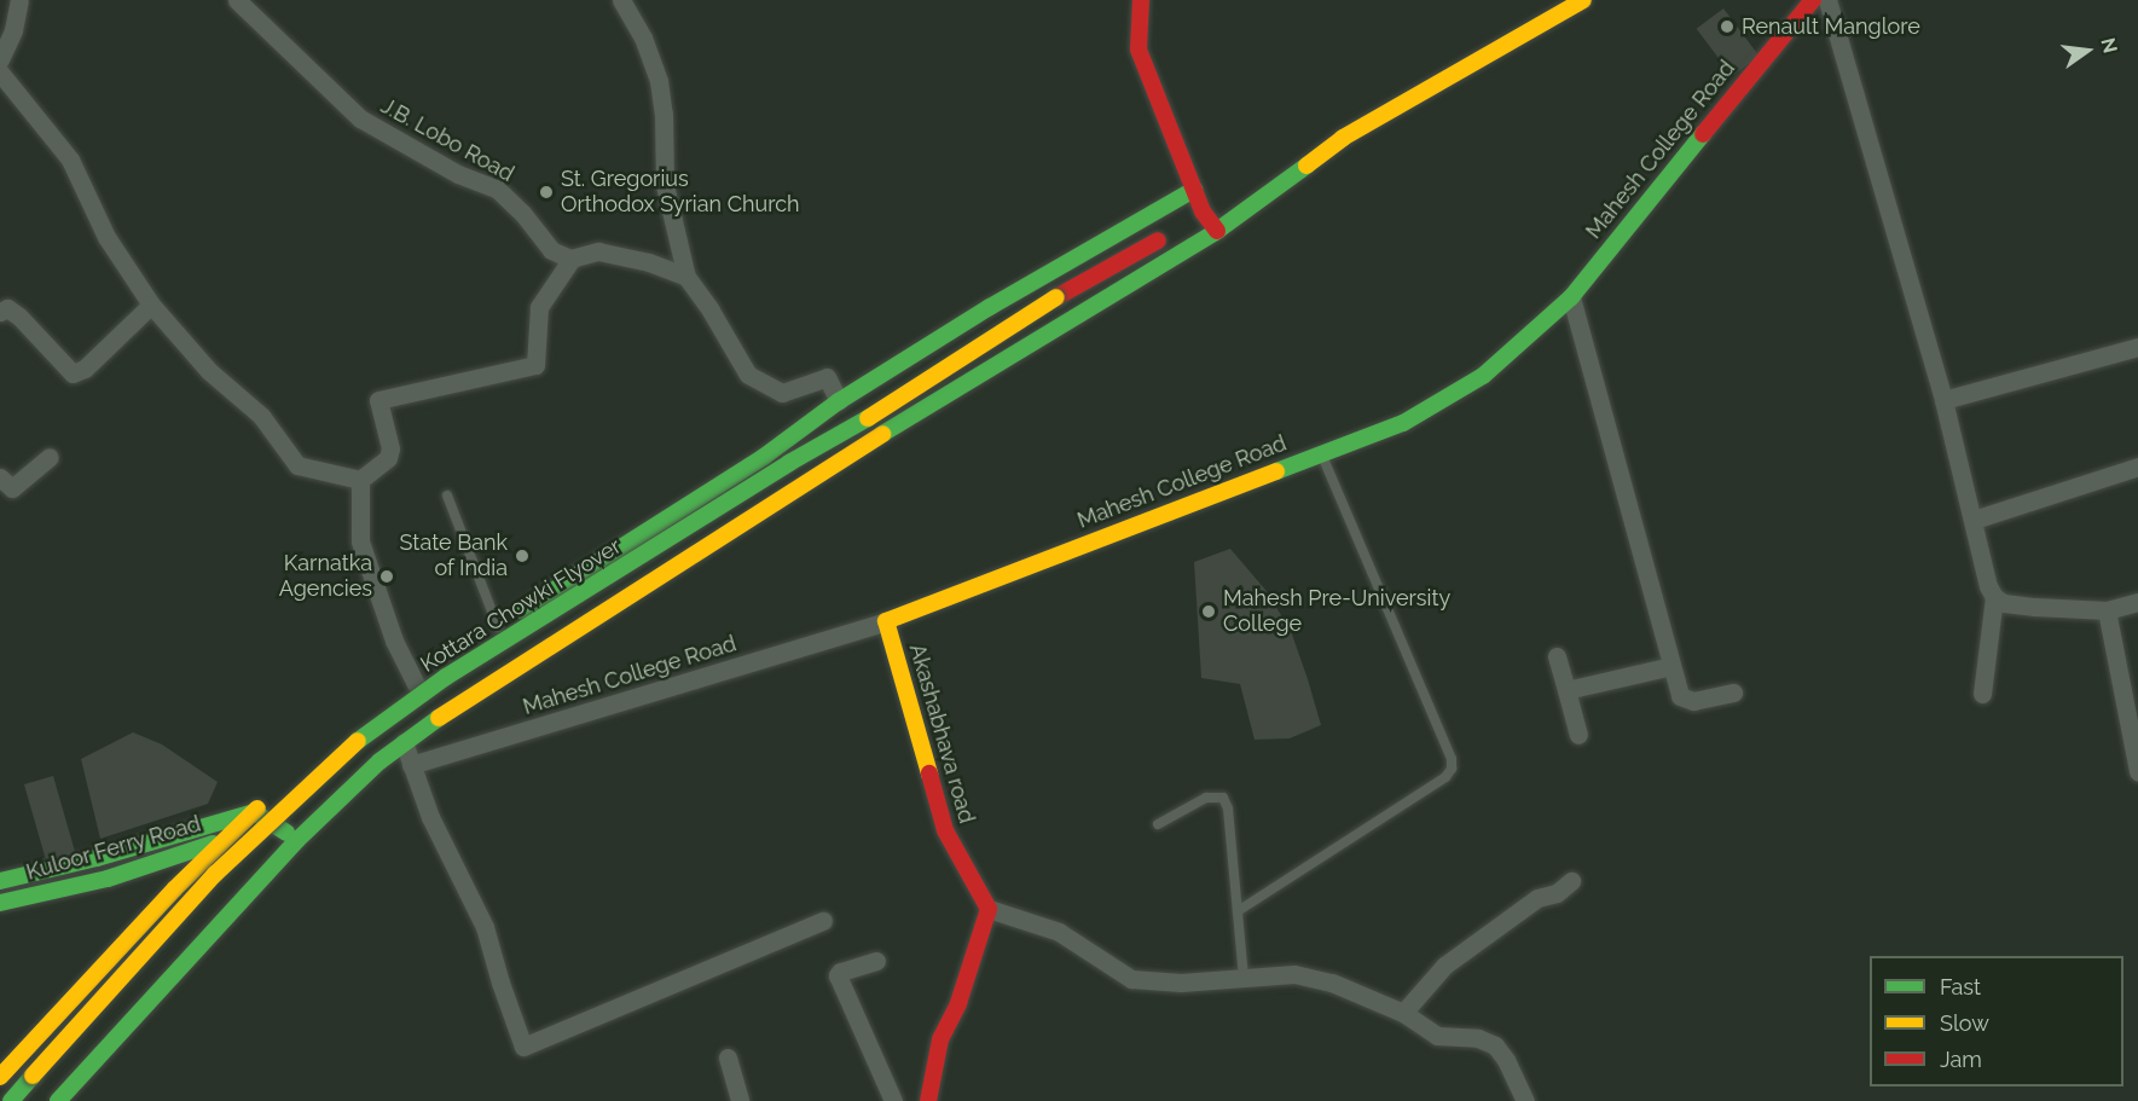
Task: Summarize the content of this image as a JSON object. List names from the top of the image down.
{
  "streets": {
    "main road": [
      "Mahesh College Road",
      "Kottara Chowki Flyover",
      "Akashabhava road",
      "Kuloor Ferry Road"
    ],
    "street": ["J.B. Lobo Road"]
  },
  "crossings": [
    ["Mahesh College Road", "Akashabhava road"]
  ],
  "places": [
    "Renault Manglore",
    "St. Gregorius Orthodox Syrian Church",
    "State Bank of India",
    "Karnatka Agencies",
    "Mahesh Pre-University College"
  ],
  "legend": ["Fast", "Slow", "Jam"],
  "north": "right"
}
